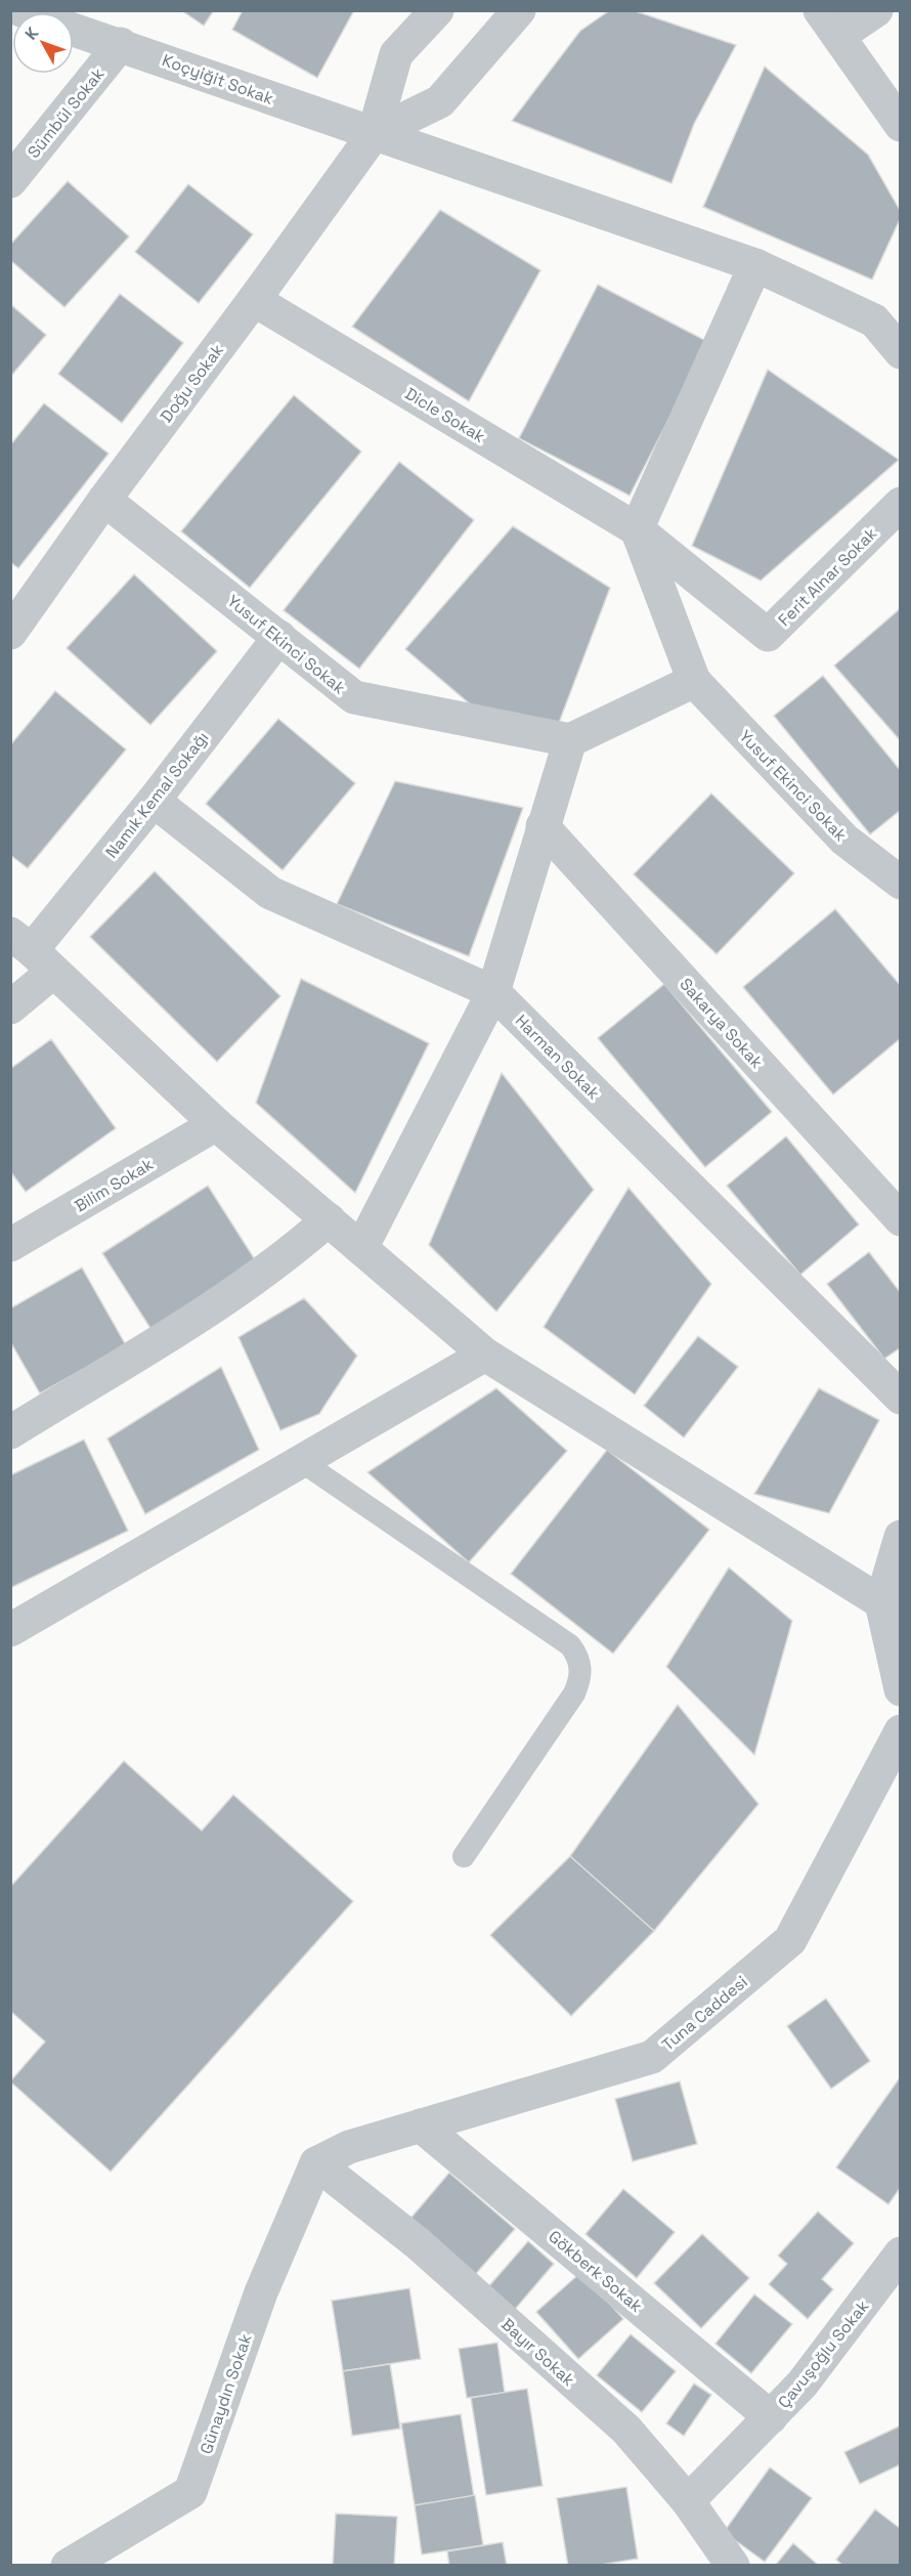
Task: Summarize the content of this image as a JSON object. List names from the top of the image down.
{
  "streets": {
    "street": [
      "Koçyiğit Sokak",
      "Sümbül Sokak",
      "Doğu Sokak",
      "Dicle Sokak",
      "Ferit Alnar Sokak",
      "Yusuf Ekinci Sokak",
      "Namık Kemal Sokağı",
      "Sakarya Sokak",
      "Harman Sokak",
      "Bilim Sokak",
      "Tuna Caddesi",
      "Gökberk Sokak",
      "Bayır Sokak",
      "Çavuşoğlu Sokak",
      "Günaydın Sokak"
    ]
  },
  "crossings": [
    ["Koçyiğit Sokak", "Sümbül Sokak"],
    ["Koçyiğit Sokak", "Doğu Sokak"],
    ["Doğu Sokak", "Dicle Sokak"],
    ["Doğu Sokak", "Yusuf Ekinci Sokak"],
    ["Dicle Sokak", "Ferit Alnar Sokak"],
    ["Yusuf Ekinci Sokak", "Namık Kemal Sokağı"],
    ["Namık Kemal Sokağı", "Harman Sokak"],
    ["Tuna Caddesi", "Gökberk Sokak"],
    ["Tuna Caddesi", "Bayır Sokak"],
    ["Tuna Caddesi", "Günaydın Sokak"],
    ["Gökberk Sokak", "Çavuşoğlu Sokak"],
    ["Bayır Sokak", "Çavuşoğlu Sokak"],
    ["Bayır Sokak", "Günaydın Sokak"]
  ],
  "north": "top left"
}
